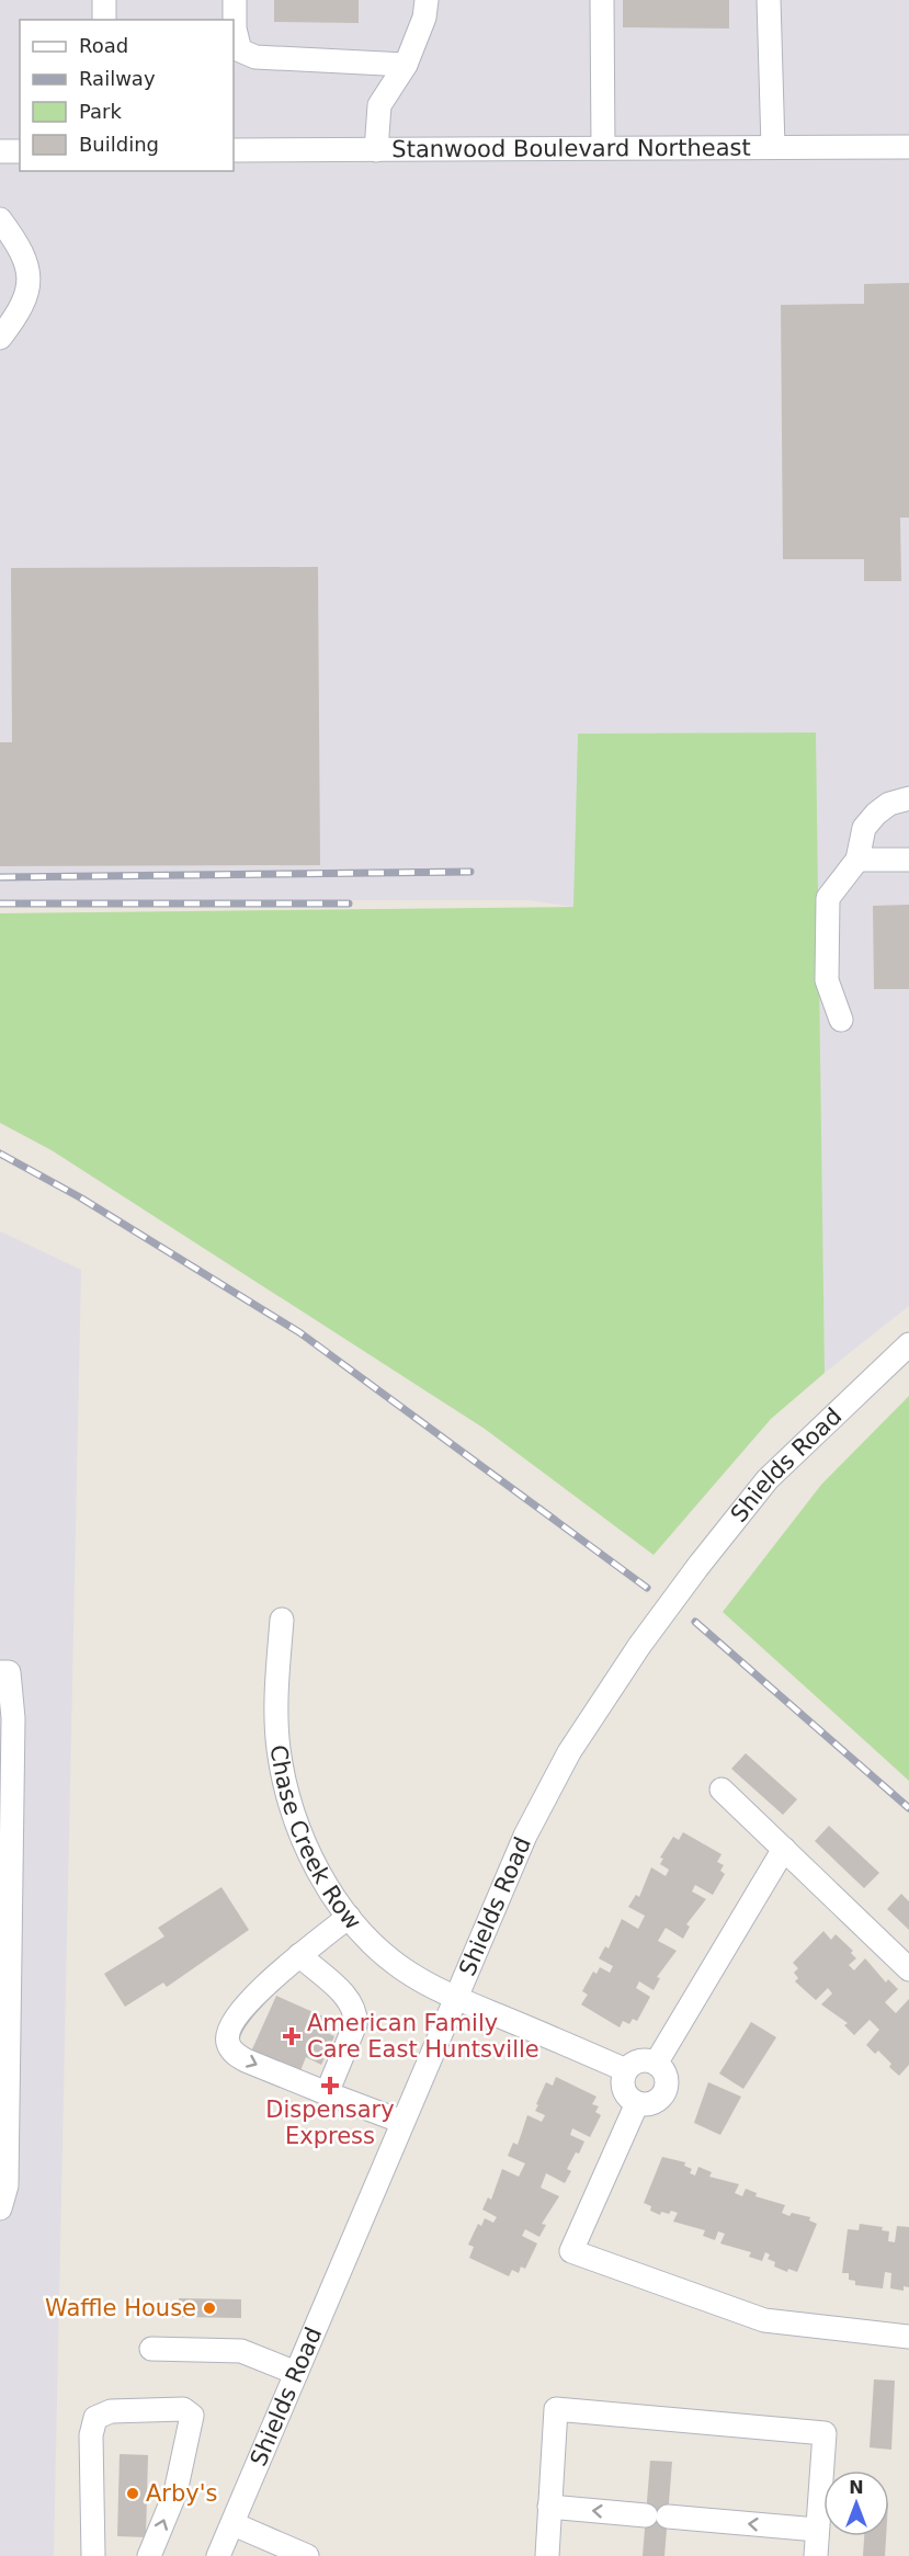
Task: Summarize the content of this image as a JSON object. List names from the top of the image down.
{
  "streets": {
    "street": ["Stanwood Boulevard Northeast", "Shields Road", "Chase Creek Row"]
  },
  "crossings": [
    ["Shields Road", "Chase Creek Row"]
  ],
  "places": {
    "health": ["American Family Care East Huntsville", "Dispensary Express"],
    "other": ["Waffle House", "Arby's"]
  },
  "legend": [
    "Road",
    "Railway",
    "Park",
    "Building"
  ],
  "north": "top"
}
